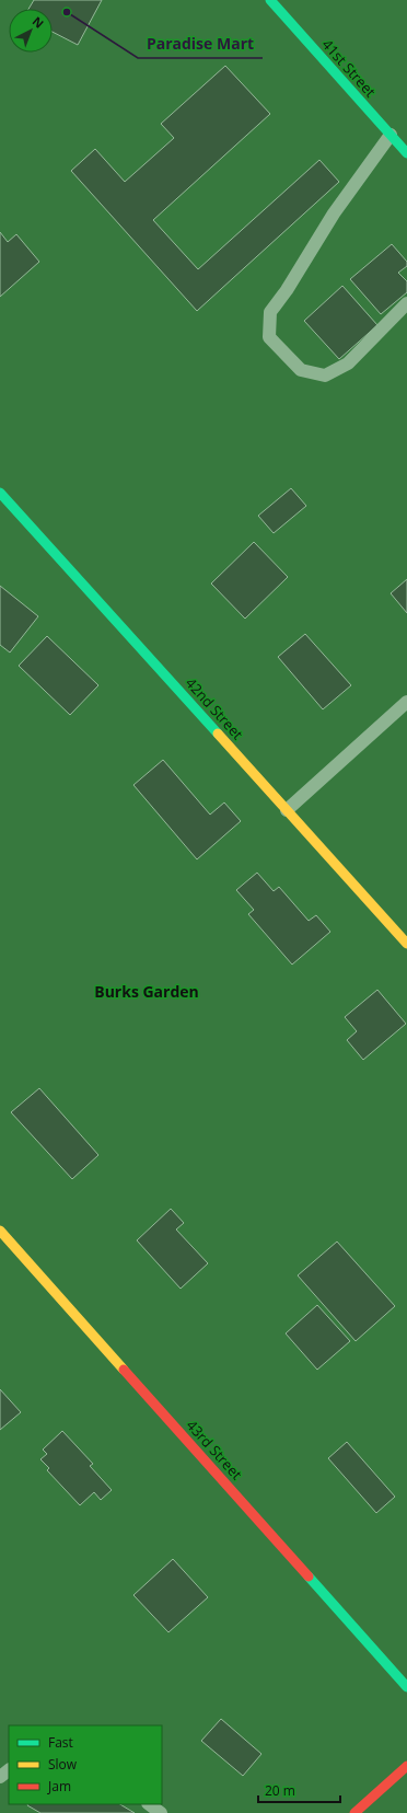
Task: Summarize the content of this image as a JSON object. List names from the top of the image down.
{
  "streets": {
    "street": ["41st Street", "42nd Street", "43rd Street"]
  },
  "districts": ["Burks Garden"],
  "places": ["Paradise Mart"],
  "legend": ["Fast", "Slow", "Jam"],
  "scale_bar": "20 m",
  "north": "top right"
}
